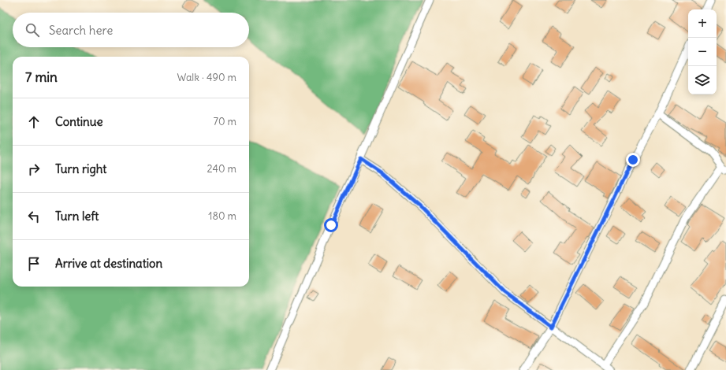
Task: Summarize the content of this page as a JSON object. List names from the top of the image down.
{
  "page": {
    "map_buttons": ["+", "−"],
    "search": "Search here",
    "heading": ["7 min", "Walk · 490 m"],
    "list": [
      ["Continue", "70 m"],
      ["Turn right", "240 m"],
      ["Turn left", "180 m"],
      "Arrive at destination"
    ]
  }
}
